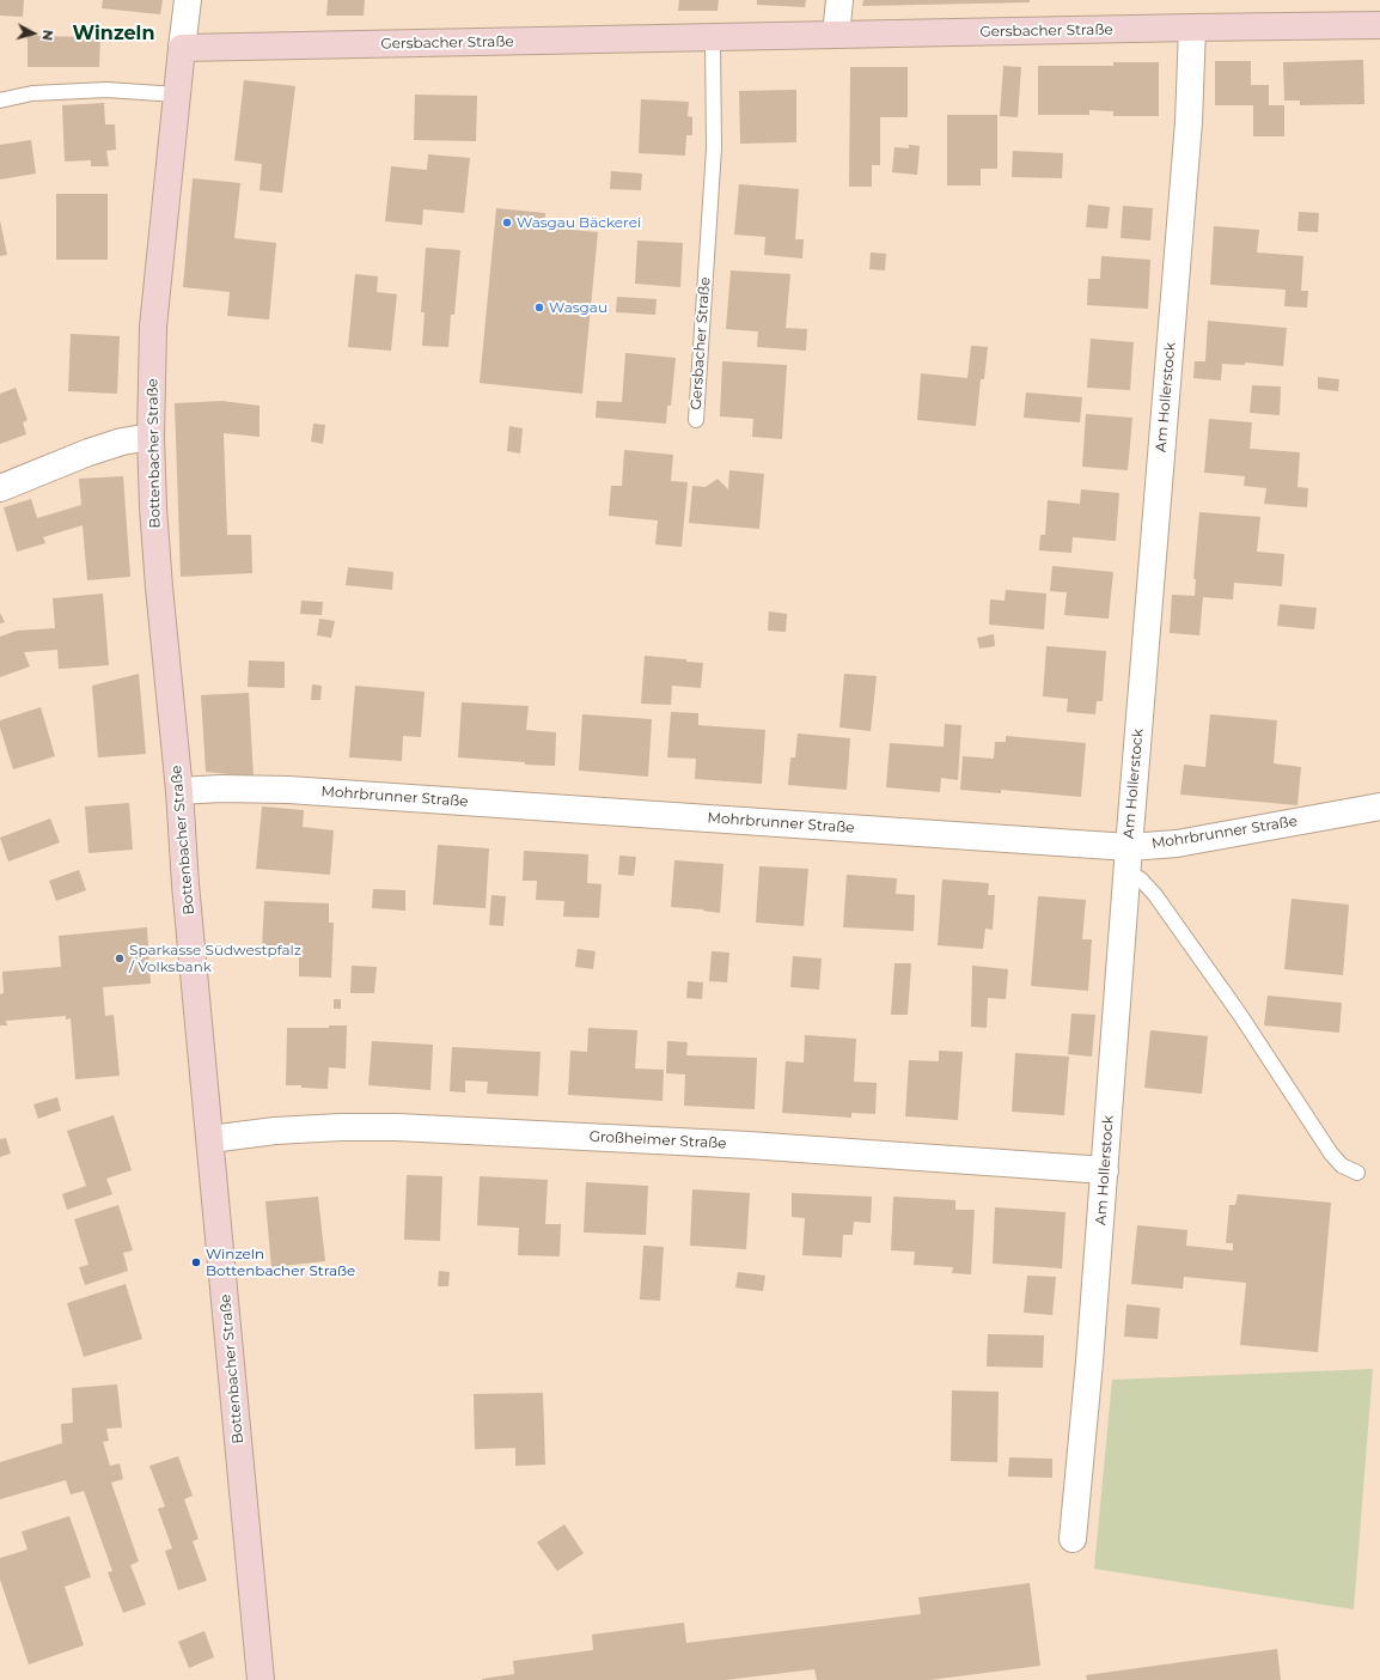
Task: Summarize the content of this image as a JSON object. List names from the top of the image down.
{
  "streets": {
    "street": [
      "Gersbacher Straße",
      "Am Hollerstock",
      "Bottenbacher Straße",
      "Mohrbrunner Straße",
      "Großheimer Straße"
    ]
  },
  "crossings": [
    ["Gersbacher Straße", "Am Hollerstock"],
    ["Gersbacher Straße", "Bottenbacher Straße"],
    ["Am Hollerstock", "Mohrbrunner Straße"],
    ["Am Hollerstock", "Großheimer Straße"],
    ["Bottenbacher Straße", "Mohrbrunner Straße"],
    ["Bottenbacher Straße", "Großheimer Straße"]
  ],
  "districts": ["Winzeln"],
  "places": [
    "Wasgau Bäckerei",
    "Wasgau",
    "Sparkasse Südwestpfalz / Volksbank",
    "Winzeln Bottenbacher Straße"
  ],
  "north": "right"
}
